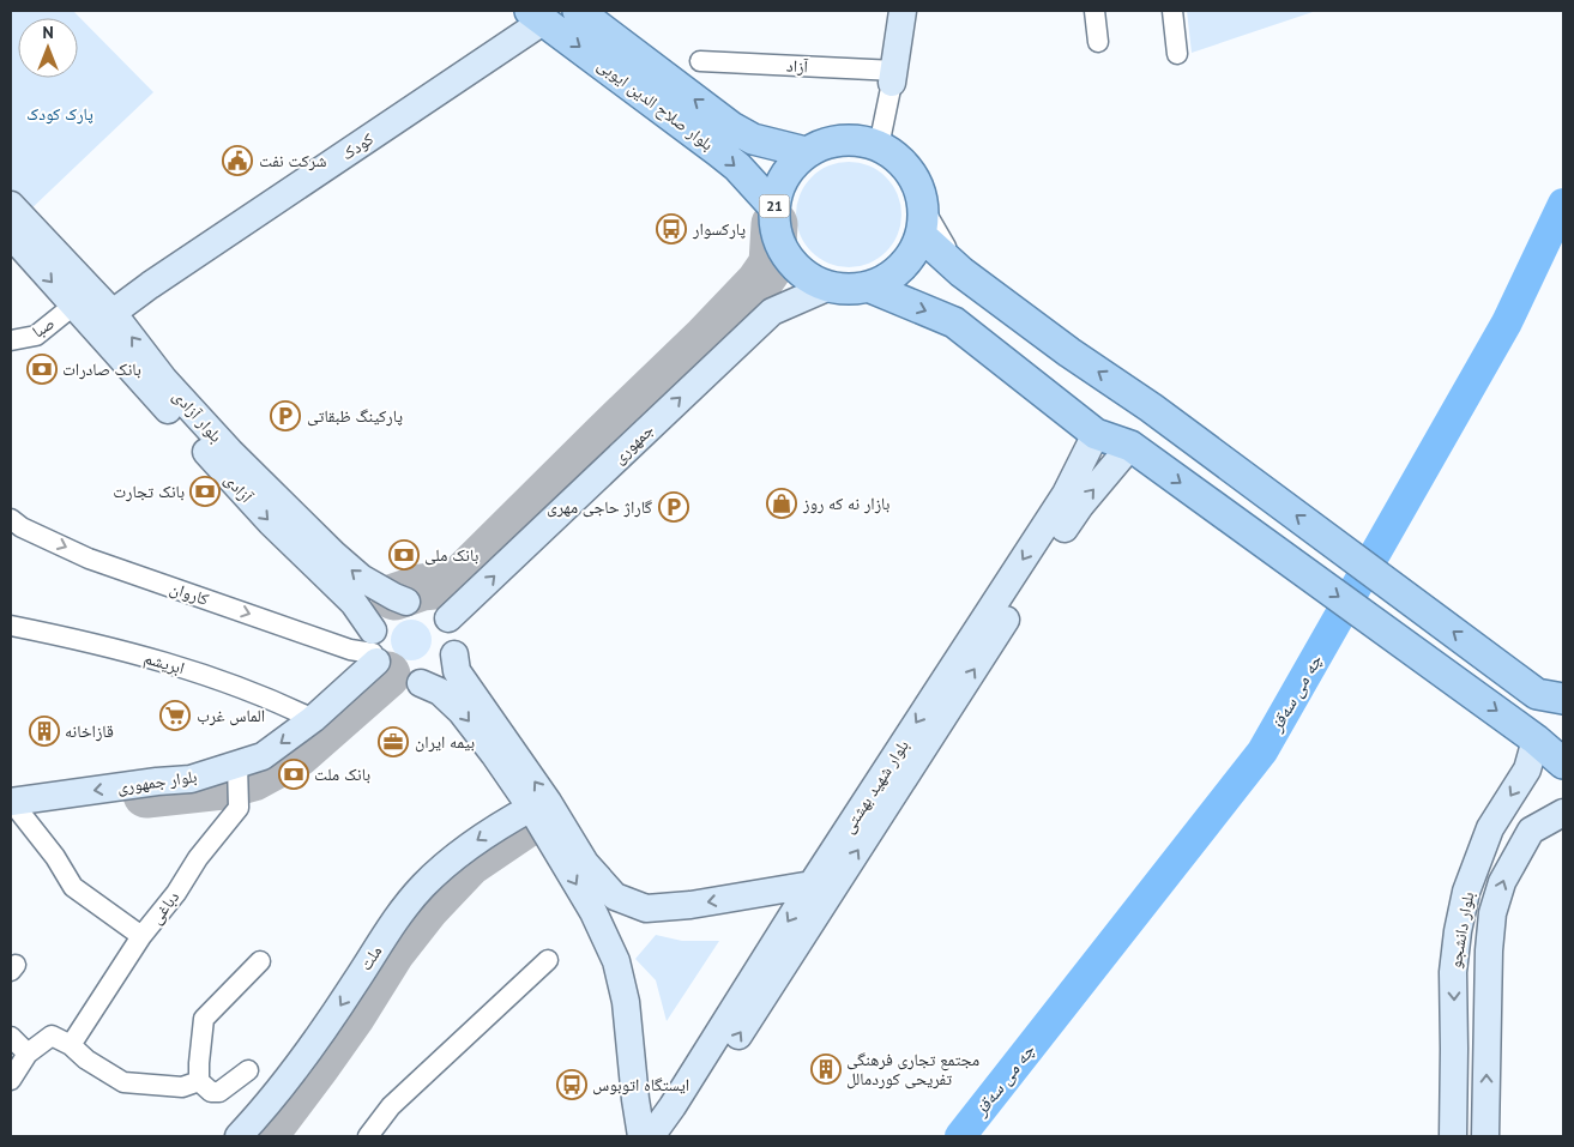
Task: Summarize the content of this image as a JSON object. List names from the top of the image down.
{
  "streets": {
    "main road": [
      "بلوار صلاح الدین ایوبی",
      "کودک",
      "21",
      "بلوار آزادی",
      "جمهوری",
      "آزادی",
      "بلوار جمهوری",
      "بلوار شهید بهشتی",
      "بلوار دانشجو",
      "ملت"
    ],
    "street": [
      "آزاد",
      "صبا",
      "کاروان",
      "ابریشم",
      "دباغی"
    ]
  },
  "crossings": [
    ["بلوار صلاح الدین ایوبی", "کودک"],
    ["بلوار صلاح الدین ایوبی", "21"],
    ["بلوار صلاح الدین ایوبی", "جمهوری"],
    ["کودک", "بلوار آزادی"],
    ["21", "جمهوری"],
    ["صبا", "آزادی"],
    ["بلوار آزادی", "جمهوری"],
    ["بلوار آزادی", "آزادی"],
    ["بلوار آزادی", "کاروان"],
    ["بلوار آزادی", "بلوار جمهوری"],
    ["جمهوری", "آزادی"],
    ["جمهوری", "کاروان"],
    ["جمهوری", "بلوار جمهوری"],
    ["آزادی", "کاروان"],
    ["آزادی", "بلوار جمهوری"],
    ["کاروان", "بلوار جمهوری"],
    ["ابریشم", "بلوار جمهوری"],
    ["بلوار جمهوری", "دباغی"]
  ],
  "one_way": [
    "بلوار آزادی",
    "جمهوری",
    "آزادی",
    "کاروان",
    "بلوار جمهوری",
    "ملت"
  ],
  "water": ["چە می سەقز"],
  "parks": ["پارک کودک"],
  "places": {
    "public building": ["شرکت نفت"],
    "bus stop": ["پارکسوار", "ایستگاه اتوبوس"],
    "bank": [
      "بانک صادرات",
      "بانک تجارت",
      "بانک ملی",
      "بانک ملت"
    ],
    "parking": ["پارکینگ ظبقاتی", "گاراژ حاجی مهری"],
    "shop": ["بازار نه که روز"],
    "supermarket": ["الماس غرب"],
    "building": ["قازاخانه", "مجتمع تجاری فرهنگی تفریحی کوردمالل"],
    "office": ["بیمه ایران"]
  },
  "north": "top"
}
